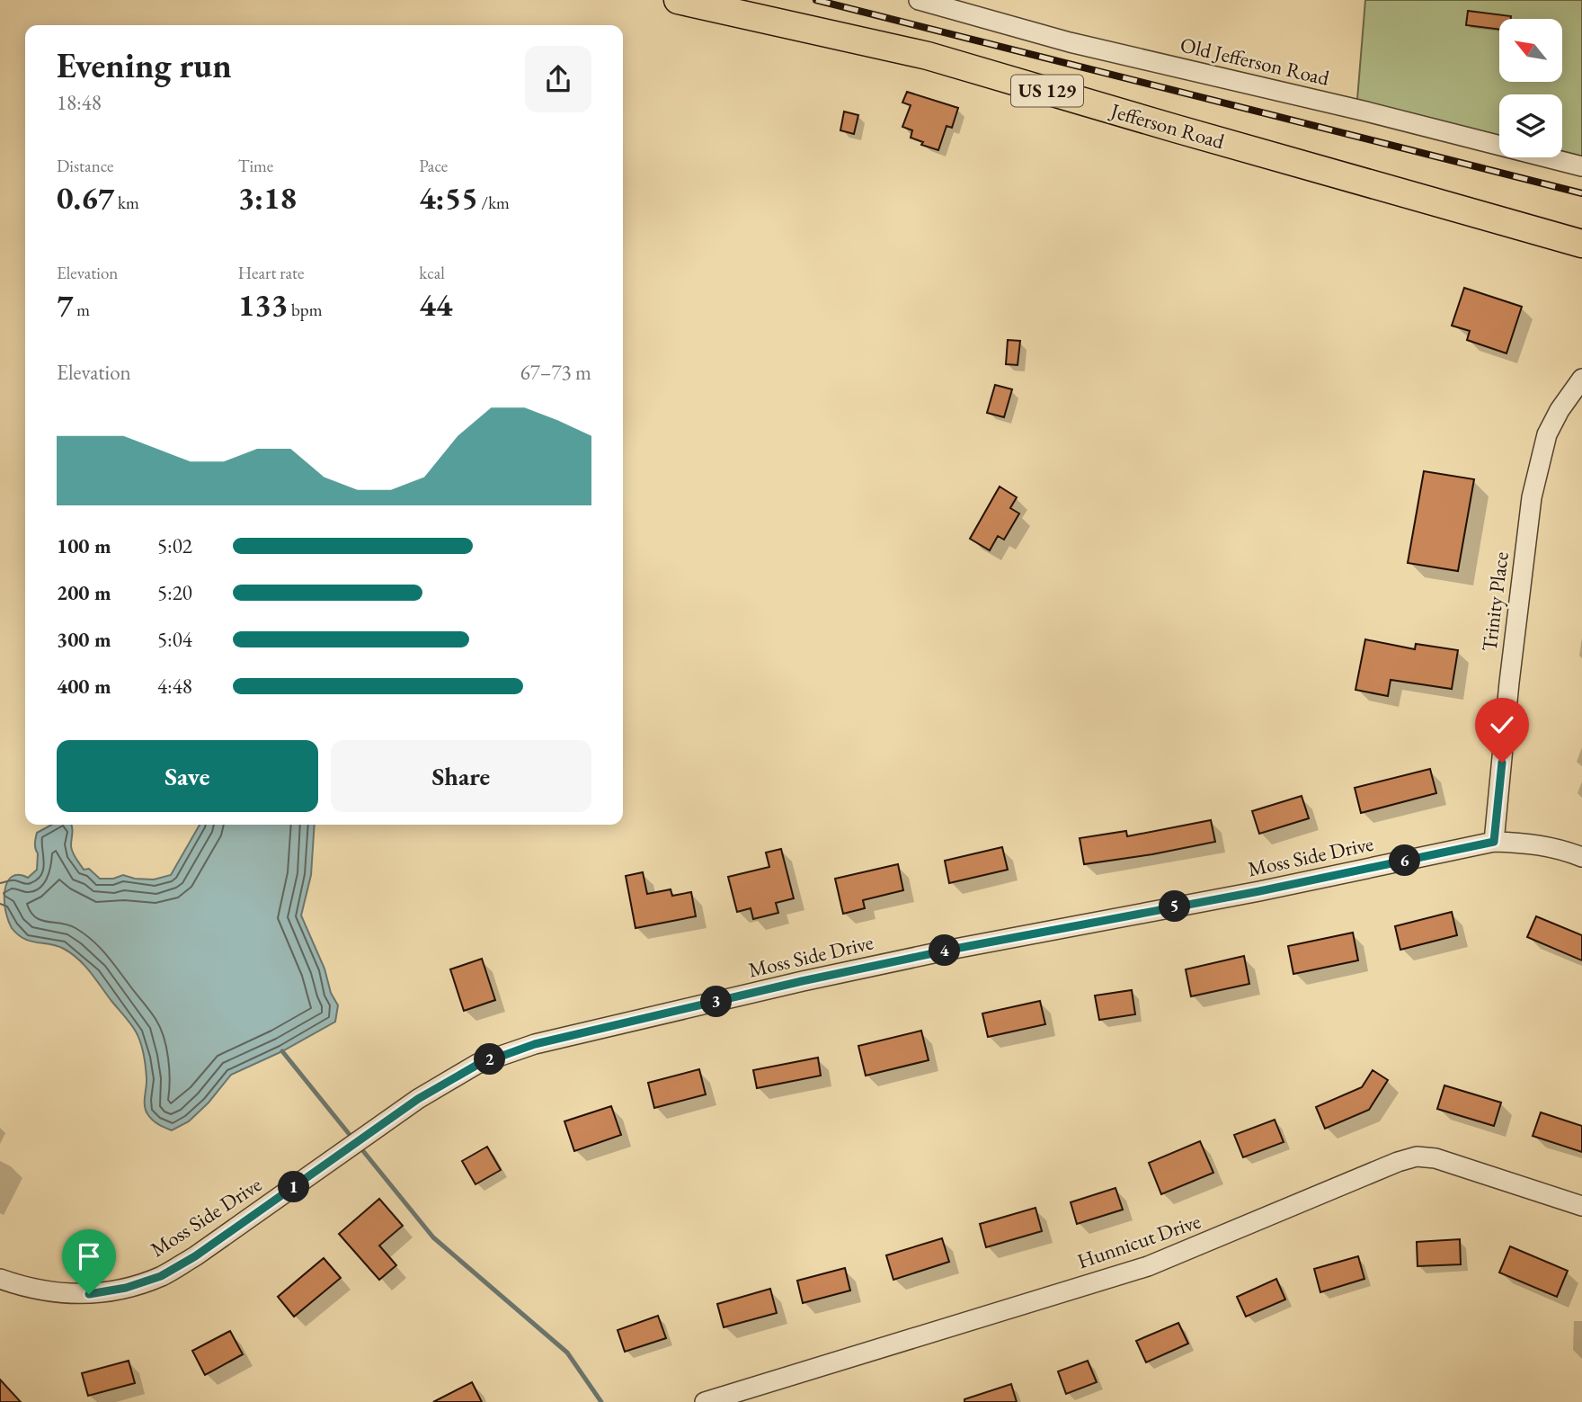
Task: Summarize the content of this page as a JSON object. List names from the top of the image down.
{
  "streets": {
    "highway": ["US 129", "Jefferson Road"],
    "street": [
      "Old Jefferson Road",
      "Trinity Place",
      "Moss Side Drive",
      "Hunnicut Drive"
    ]
  },
  "crossings": [
    ["Trinity Place", "Moss Side Drive"]
  ],
  "north": "top left",
  "page": {
    "heading": ["Evening run", "18:48"],
    "stats": [
      ["Distance", "0.67 km"],
      ["Time", "3:18"],
      ["Pace", "4:55 /km"],
      ["Elevation", "7 m"],
      ["Heart rate", "133 bpm"],
      ["kcal", "44"]
    ],
    "chart": ["Elevation", "67–73 m"],
    "list": [
      {
        "name": "100 m",
        "note": "5:02"
      },
      {
        "name": "200 m",
        "note": "5:20"
      },
      {
        "name": "300 m",
        "note": "5:04"
      },
      {
        "name": "400 m",
        "note": "4:48"
      }
    ],
    "buttons": ["Save", "Share"],
    "pins": [
      "6",
      "5",
      "4",
      "3",
      "2",
      "1"
    ]
  }
}
